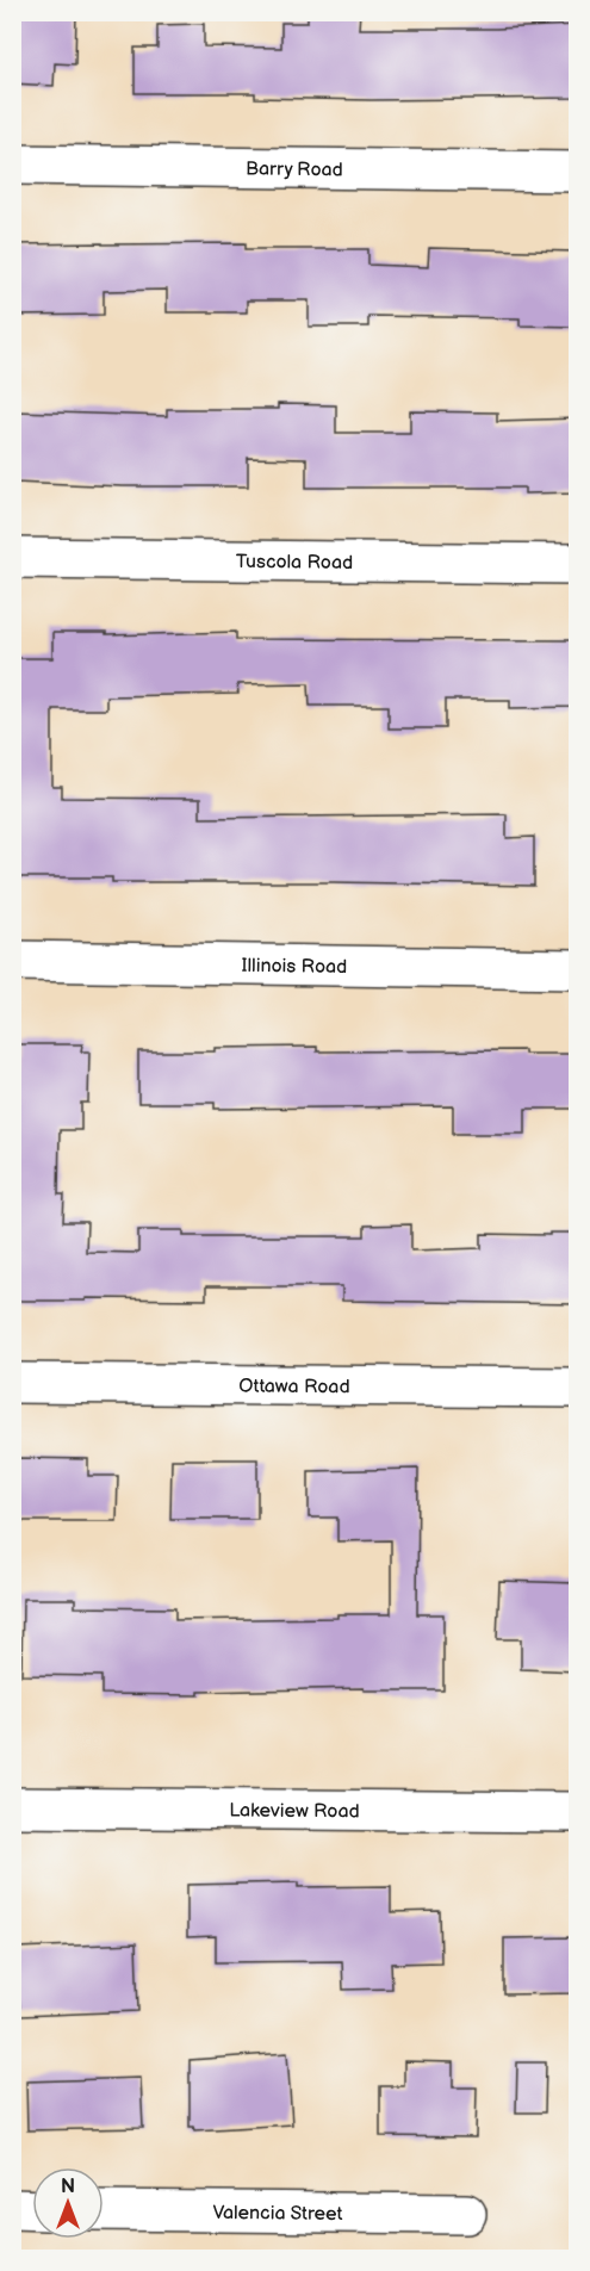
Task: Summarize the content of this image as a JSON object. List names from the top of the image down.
{
  "streets": {
    "street": [
      "Barry Road",
      "Tuscola Road",
      "Illinois Road",
      "Ottawa Road",
      "Lakeview Road",
      "Valencia Street"
    ]
  },
  "north": "top"
}
